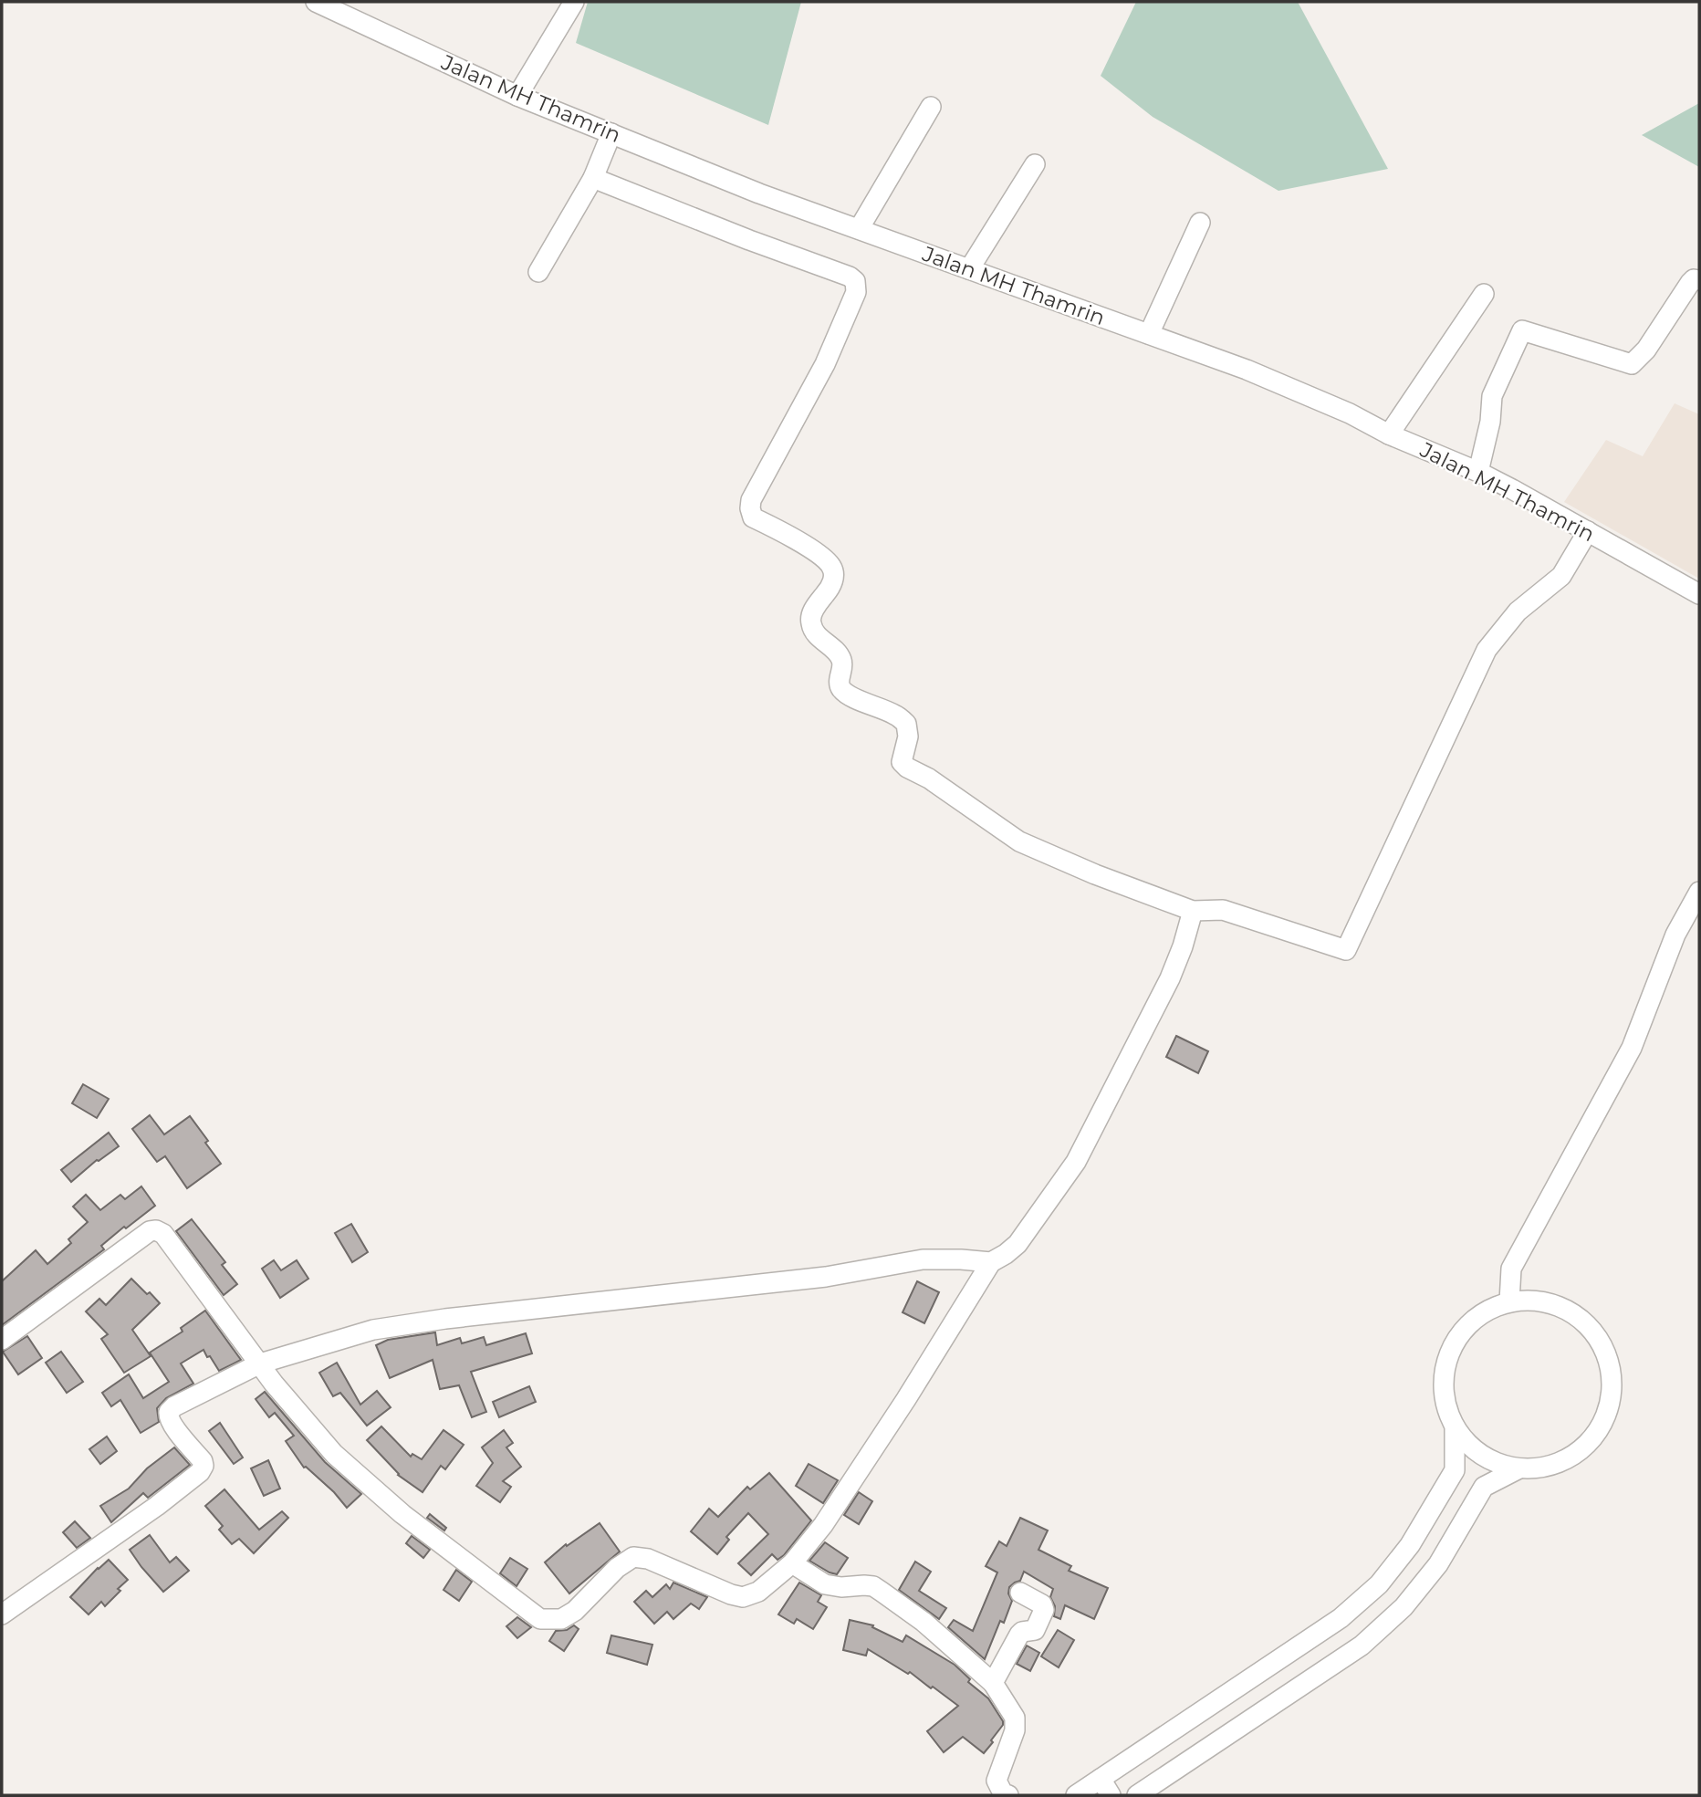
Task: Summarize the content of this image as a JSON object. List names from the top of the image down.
{
  "streets": {
    "street": ["Jalan MH Thamrin"]
  }
}
